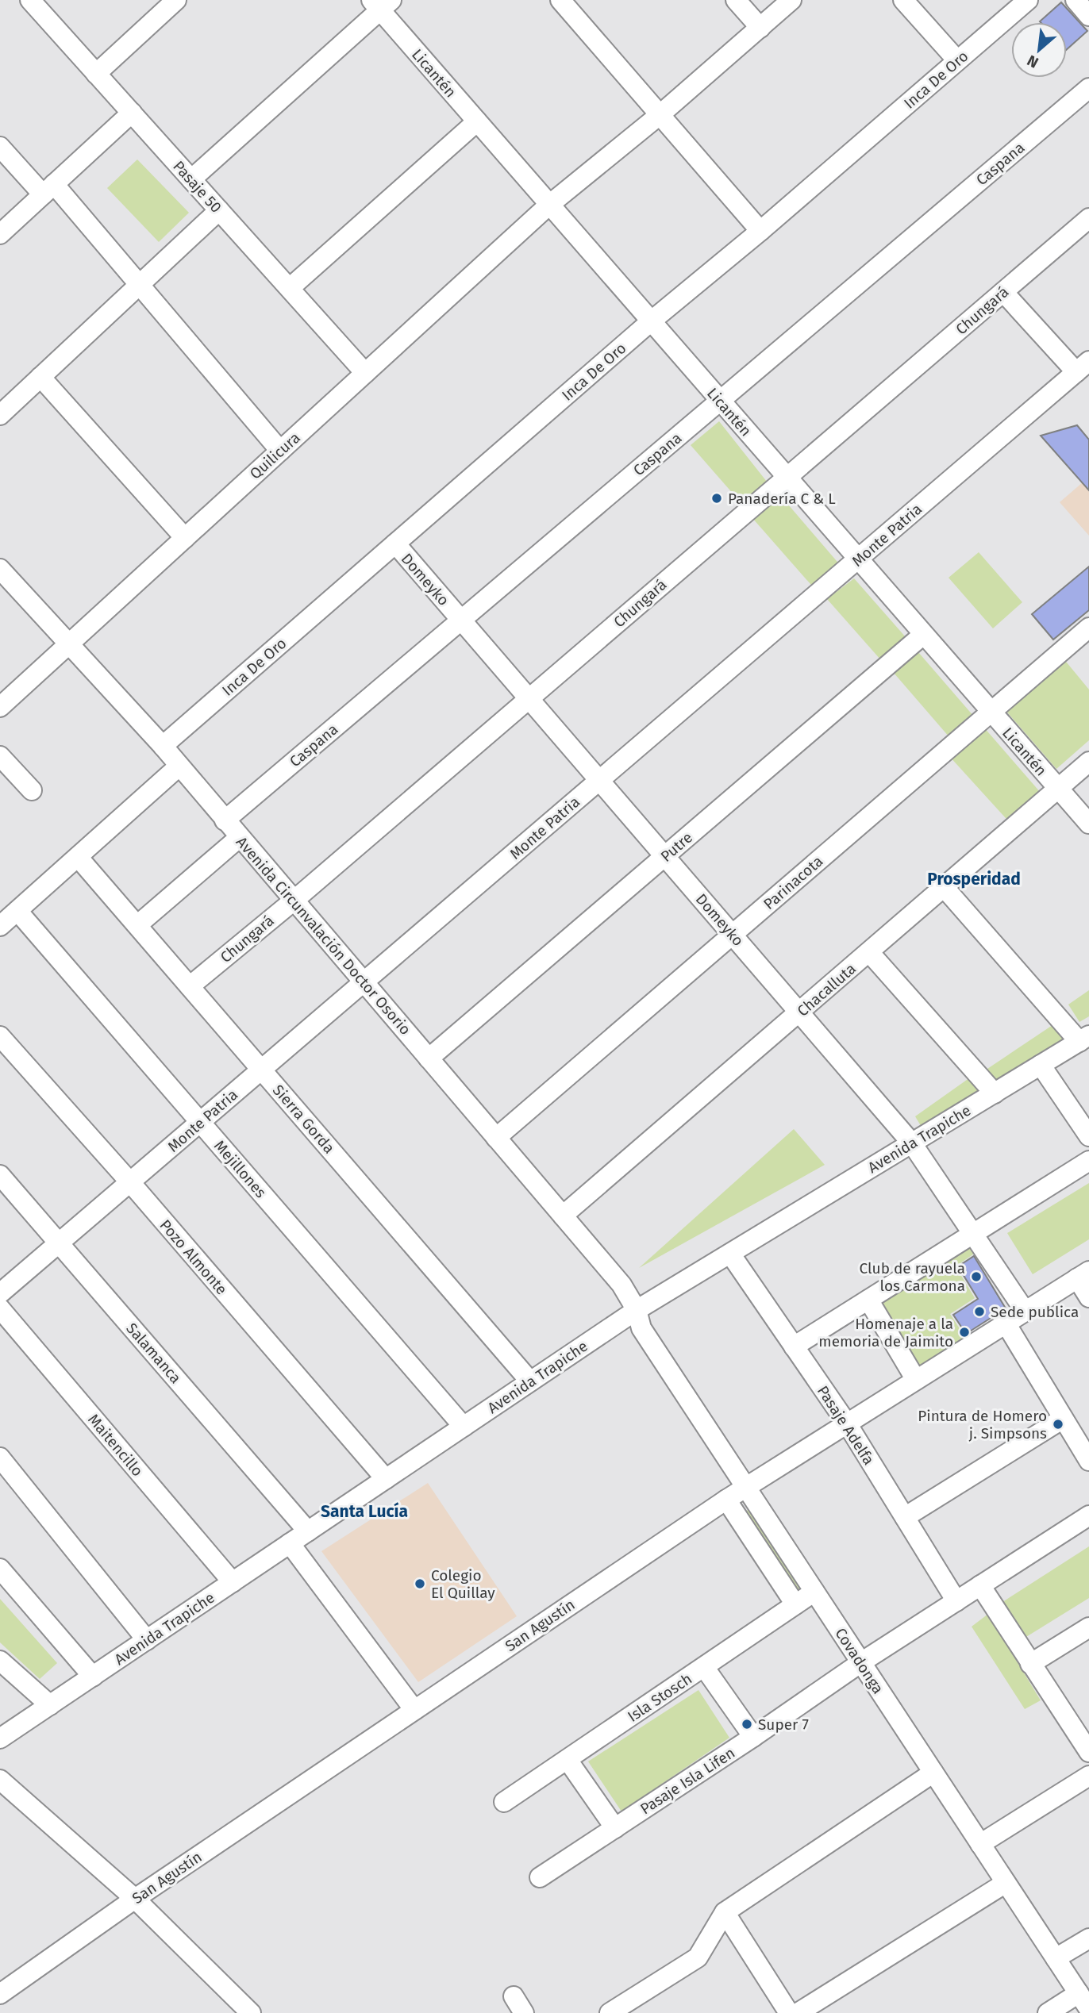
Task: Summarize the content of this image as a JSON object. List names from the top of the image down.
{
  "streets": {
    "street": [
      "Licantén",
      "Inca De Oro",
      "Caspana",
      "Pasaje 50",
      "Chungará",
      "Quilicura",
      "Monte Patria",
      "Domeyko",
      "Putre",
      "Parinacota",
      "Avenida Circunvalación Doctor Osorio",
      "Chacalluta",
      "Sierra Gorda",
      "Avenida Trapiche",
      "Mejillones",
      "Pozo Almonte",
      "Salamanca",
      "Pasaje Adelfa",
      "Maitencillo",
      "San Agustín",
      "Covadonga",
      "Isla Stosch",
      "Pasaje Isla Lifen"
    ]
  },
  "crossings": [
    ["Licantén", "Inca De Oro"],
    ["Licantén", "Caspana"],
    ["Licantén", "Chungará"],
    ["Licantén", "Quilicura"],
    ["Licantén", "Monte Patria"],
    ["Licantén", "Putre"],
    ["Licantén", "Parinacota"],
    ["Licantén", "Chacalluta"],
    ["Inca De Oro", "Domeyko"],
    ["Inca De Oro", "Avenida Circunvalación Doctor Osorio"],
    ["Caspana", "Domeyko"],
    ["Caspana", "Avenida Circunvalación Doctor Osorio"],
    ["Pasaje 50", "Quilicura"],
    ["Chungará", "Domeyko"],
    ["Chungará", "Avenida Circunvalación Doctor Osorio"],
    ["Chungará", "Sierra Gorda"],
    ["Quilicura", "Avenida Circunvalación Doctor Osorio"],
    ["Monte Patria", "Domeyko"],
    ["Monte Patria", "Avenida Circunvalación Doctor Osorio"],
    ["Monte Patria", "Sierra Gorda"],
    ["Monte Patria", "Mejillones"],
    ["Monte Patria", "Pozo Almonte"],
    ["Monte Patria", "Salamanca"],
    ["Domeyko", "Putre"],
    ["Domeyko", "Parinacota"],
    ["Domeyko", "Chacalluta"],
    ["Domeyko", "Avenida Trapiche"],
    ["Domeyko", "San Agustín"],
    ["Putre", "Avenida Circunvalación Doctor Osorio"],
    ["Parinacota", "Avenida Circunvalación Doctor Osorio"],
    ["Avenida Circunvalación Doctor Osorio", "Chacalluta"],
    ["Avenida Circunvalación Doctor Osorio", "Avenida Trapiche"],
    ["Avenida Circunvalación Doctor Osorio", "Covadonga"],
    ["Sierra Gorda", "Avenida Trapiche"],
    ["Avenida Trapiche", "Mejillones"],
    ["Avenida Trapiche", "Pozo Almonte"],
    ["Avenida Trapiche", "Salamanca"],
    ["Avenida Trapiche", "Pasaje Adelfa"],
    ["Avenida Trapiche", "Maitencillo"],
    ["Avenida Trapiche", "Covadonga"],
    ["Pasaje Adelfa", "San Agustín"],
    ["Pasaje Adelfa", "Pasaje Isla Lifen"],
    ["San Agustín", "Covadonga"],
    ["Covadonga", "Isla Stosch"],
    ["Covadonga", "Pasaje Isla Lifen"]
  ],
  "districts": ["Prosperidad", "Santa Lucía"],
  "places": [
    "Panadería C & L",
    "Club de rayuela los Carmona",
    "Sede publica",
    "Homenaje a la memoria de Jaimito",
    "Pintura de Homero j. Simpsons",
    "Colegio El Quillay",
    "Super 7"
  ],
  "north": "bottom left"
}
